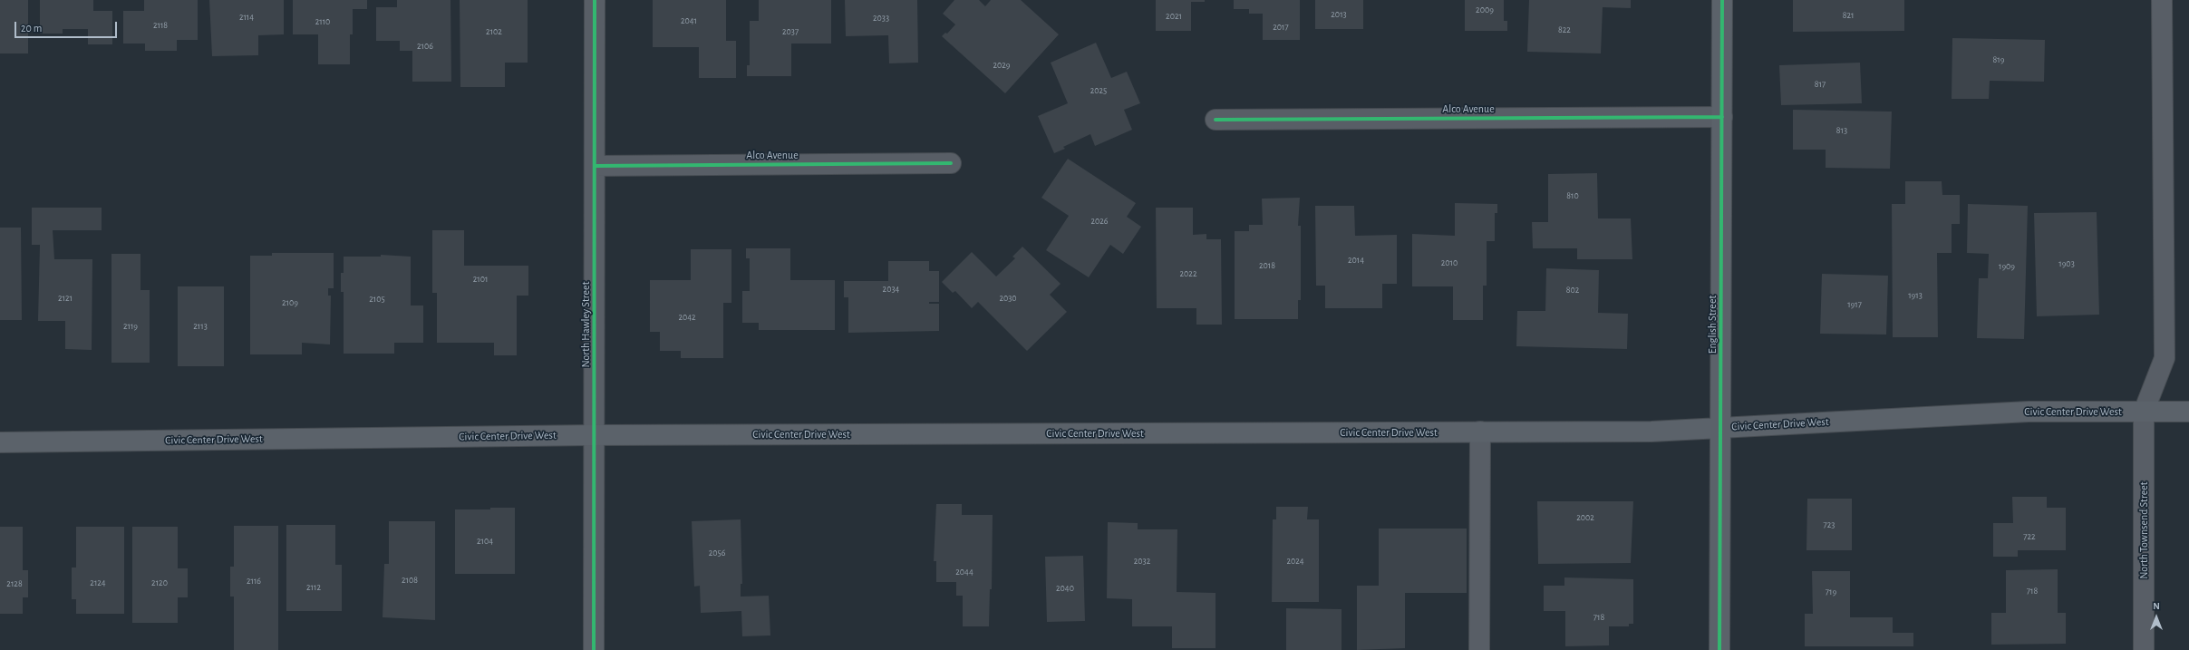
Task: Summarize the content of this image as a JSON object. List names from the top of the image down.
{
  "streets": {
    "main road": ["English Street", "Civic Center Drive West"],
    "street": ["Alco Avenue", "North Hawley Street", "North Townsend Street"]
  },
  "crossings": [
    ["Alco Avenue", "North Hawley Street"],
    ["Alco Avenue", "English Street"],
    ["North Hawley Street", "Civic Center Drive West"],
    ["English Street", "Civic Center Drive West"],
    ["Civic Center Drive West", "North Townsend Street"]
  ],
  "house_numbers": [
    "2009",
    "2013",
    "821",
    "2021",
    "2114",
    "2033",
    "2041",
    "2110",
    "2118",
    "2017",
    "822",
    "2102",
    "2037",
    "2106",
    "819",
    "2029",
    "817",
    "2025",
    "813",
    "810",
    "2026",
    "2014",
    "2010",
    "1903",
    "2018",
    "1909",
    "2022",
    "2101",
    "2034",
    "802",
    "1913",
    "2121",
    "2030",
    "2105",
    "2109",
    "1917",
    "2042",
    "2119",
    "2113",
    "2002",
    "723",
    "722",
    "2104",
    "2056",
    "2032",
    "2024",
    "2044",
    "2108",
    "2116",
    "2124",
    "2120",
    "2128",
    "2112",
    "2040",
    "718",
    "719",
    "718"
  ],
  "scale_bar": "20 m",
  "north": "top"
}
